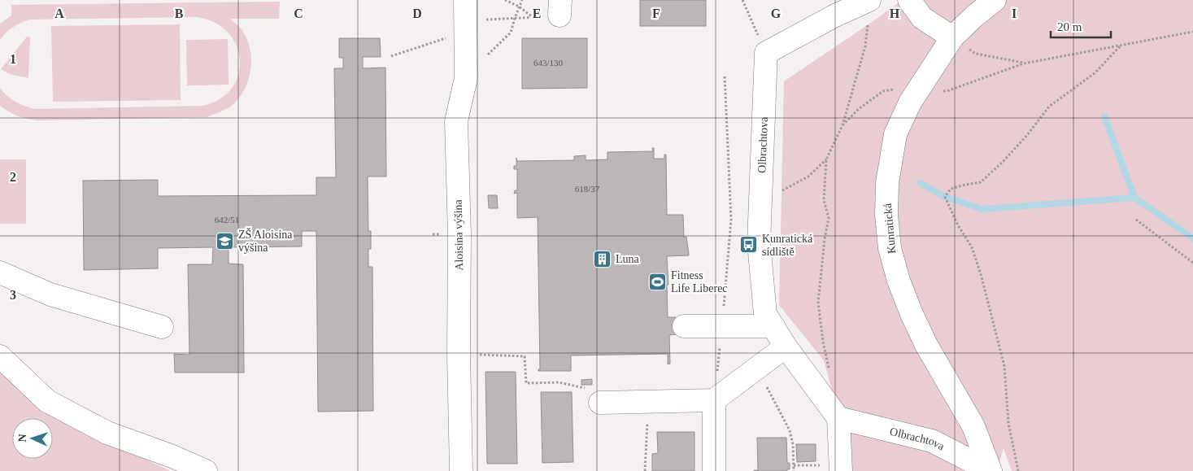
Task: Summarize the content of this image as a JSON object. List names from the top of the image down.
{
  "streets": {
    "street": ["Olbrachtova", "Kunratická", "Aloisina výšina"]
  },
  "crossings": [
    ["Olbrachtova", "Kunratická"]
  ],
  "places": {
    "school or university": ["ZŠ Aloisina výšina"],
    "bus stop": ["Kunratická sídliště"],
    "building": ["Luna"],
    "sports": ["Fitness Life Liberec"]
  },
  "house_numbers": ["643/130", "618/37", "642/51"],
  "scale_bar": "20 m",
  "north": "left",
  "grid": {
    "columns": [
      "A",
      "B",
      "C",
      "D",
      "E",
      "F",
      "G",
      "H",
      "I"
    ],
    "rows": ["1", "2", "3"]
  }
}
